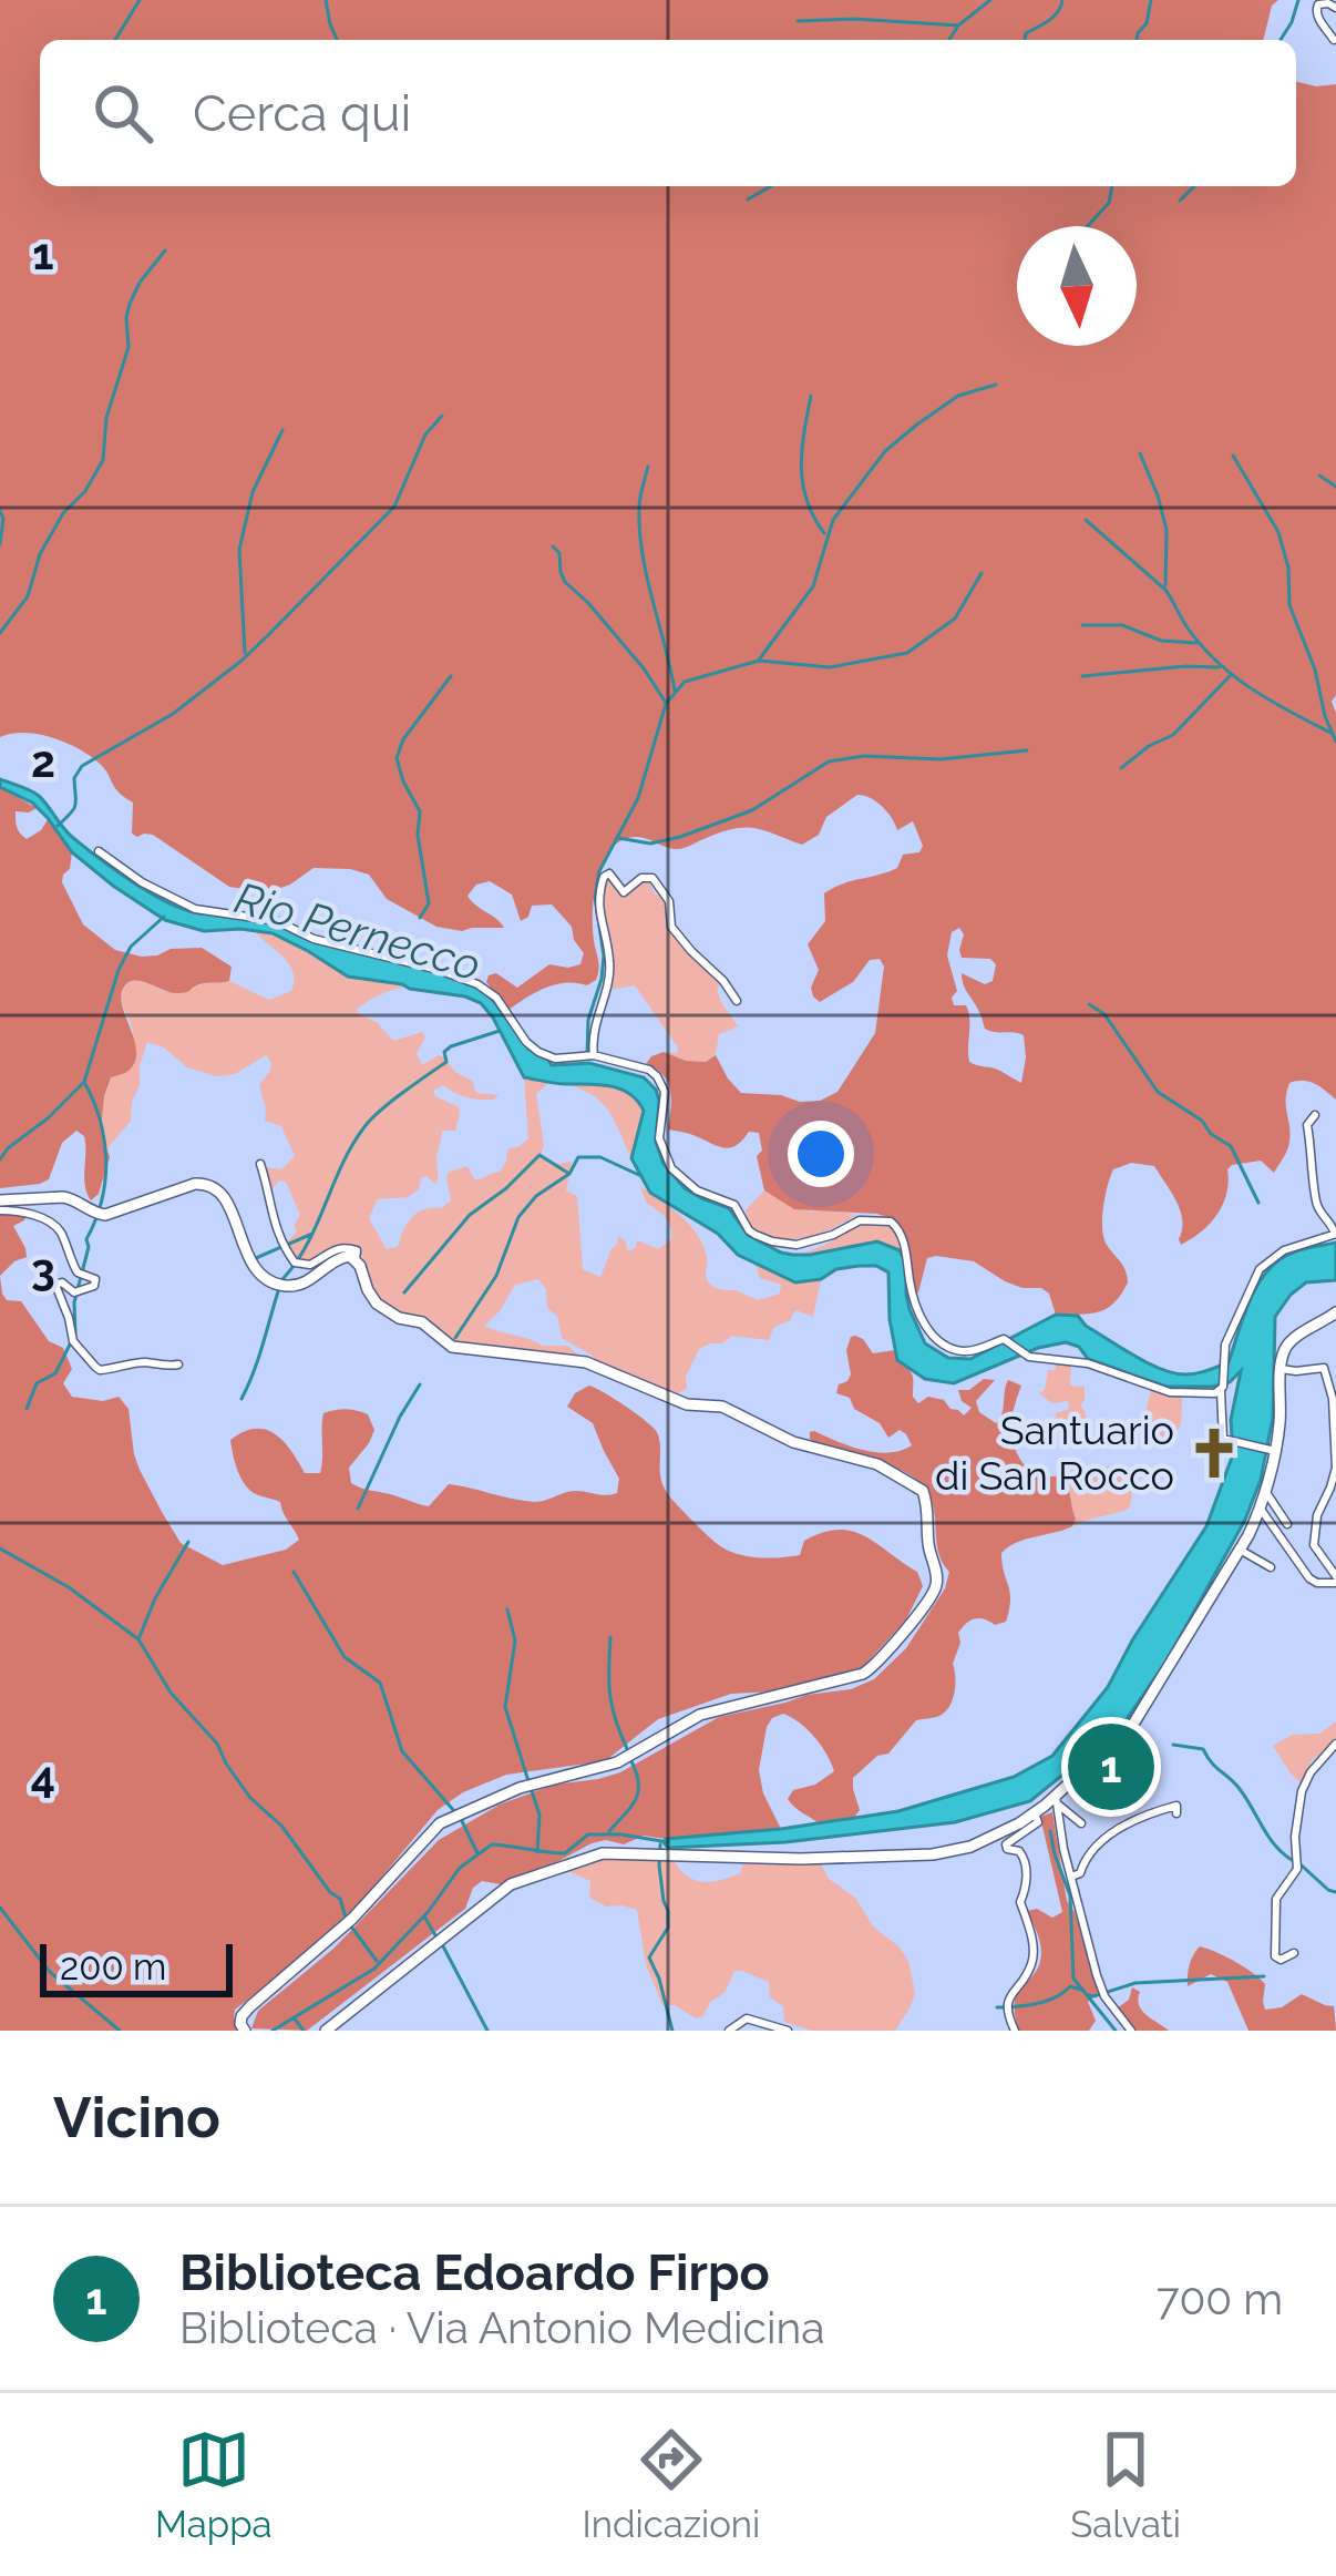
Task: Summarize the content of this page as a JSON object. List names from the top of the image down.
{
  "water": ["Rio Pernecco"],
  "places": {
    "church": ["Santuario di San Rocco"]
  },
  "scale_bar": "200 m",
  "north": "bottom",
  "page": {
    "search": "Cerca qui",
    "pins": "1",
    "scale": "200 m",
    "heading": "Vicino",
    "list": [
      {
        "mark": "1",
        "name": "Biblioteca Edoardo Firpo",
        "note": "Biblioteca · Via Antonio Medicina",
        "value": "700 m"
      }
    ],
    "nav": ["Mappa", "Indicazioni", "Salvati"]
  },
  "grid": {
    "rows": [
      "1",
      "2",
      "3",
      "4"
    ]
  }
}
